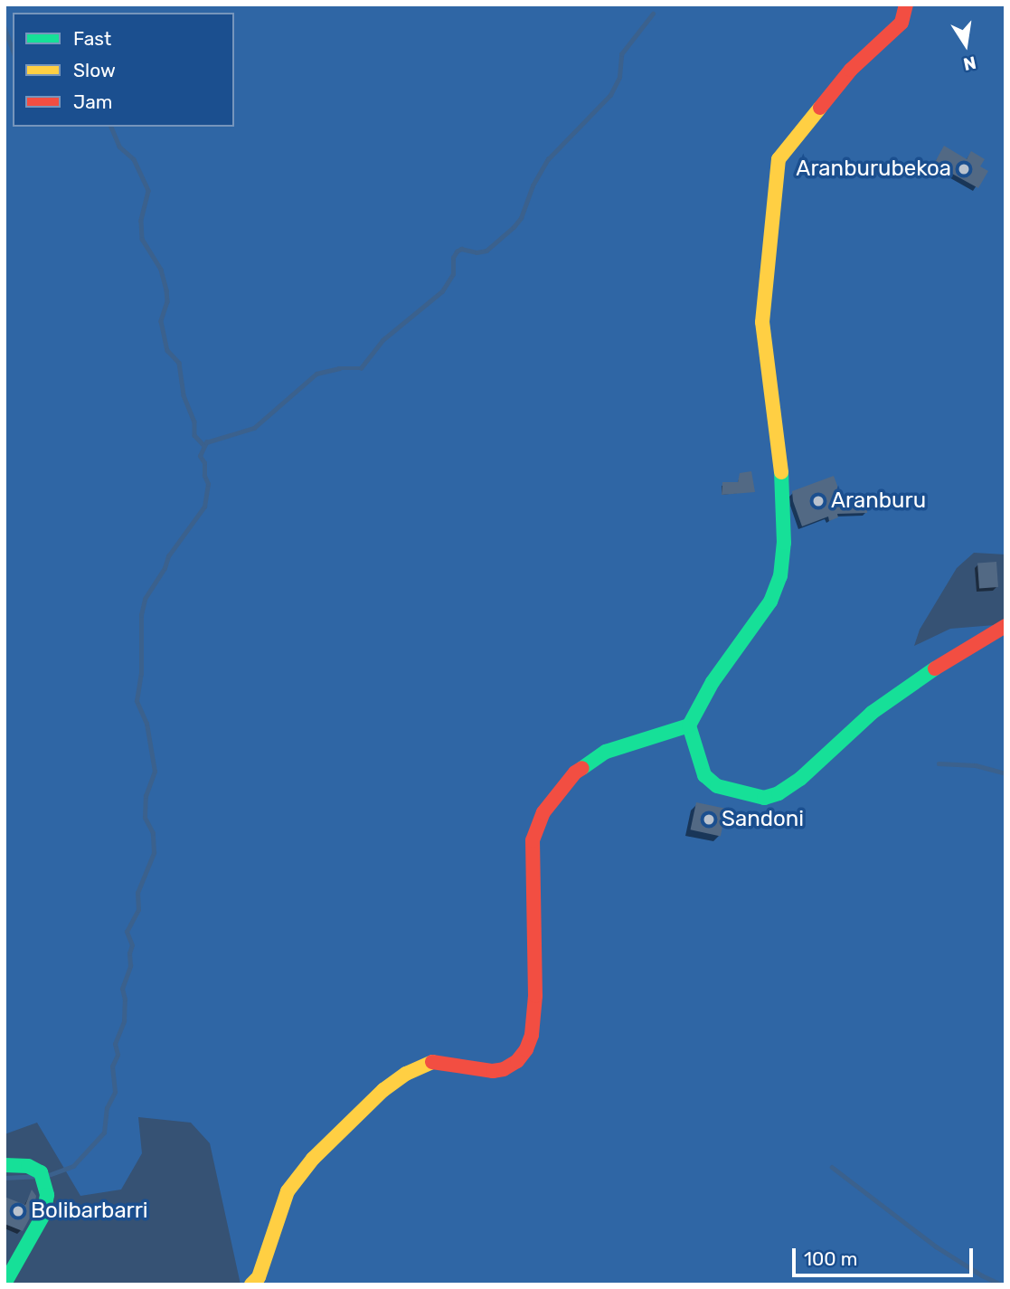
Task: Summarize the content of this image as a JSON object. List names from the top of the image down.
{
  "places": [
    "Aranburubekoa",
    "Aranburu",
    "Sandoni",
    "Bolibarbarri"
  ],
  "legend": ["Fast", "Slow", "Jam"],
  "scale_bar": "100 m",
  "north": "bottom"
}
